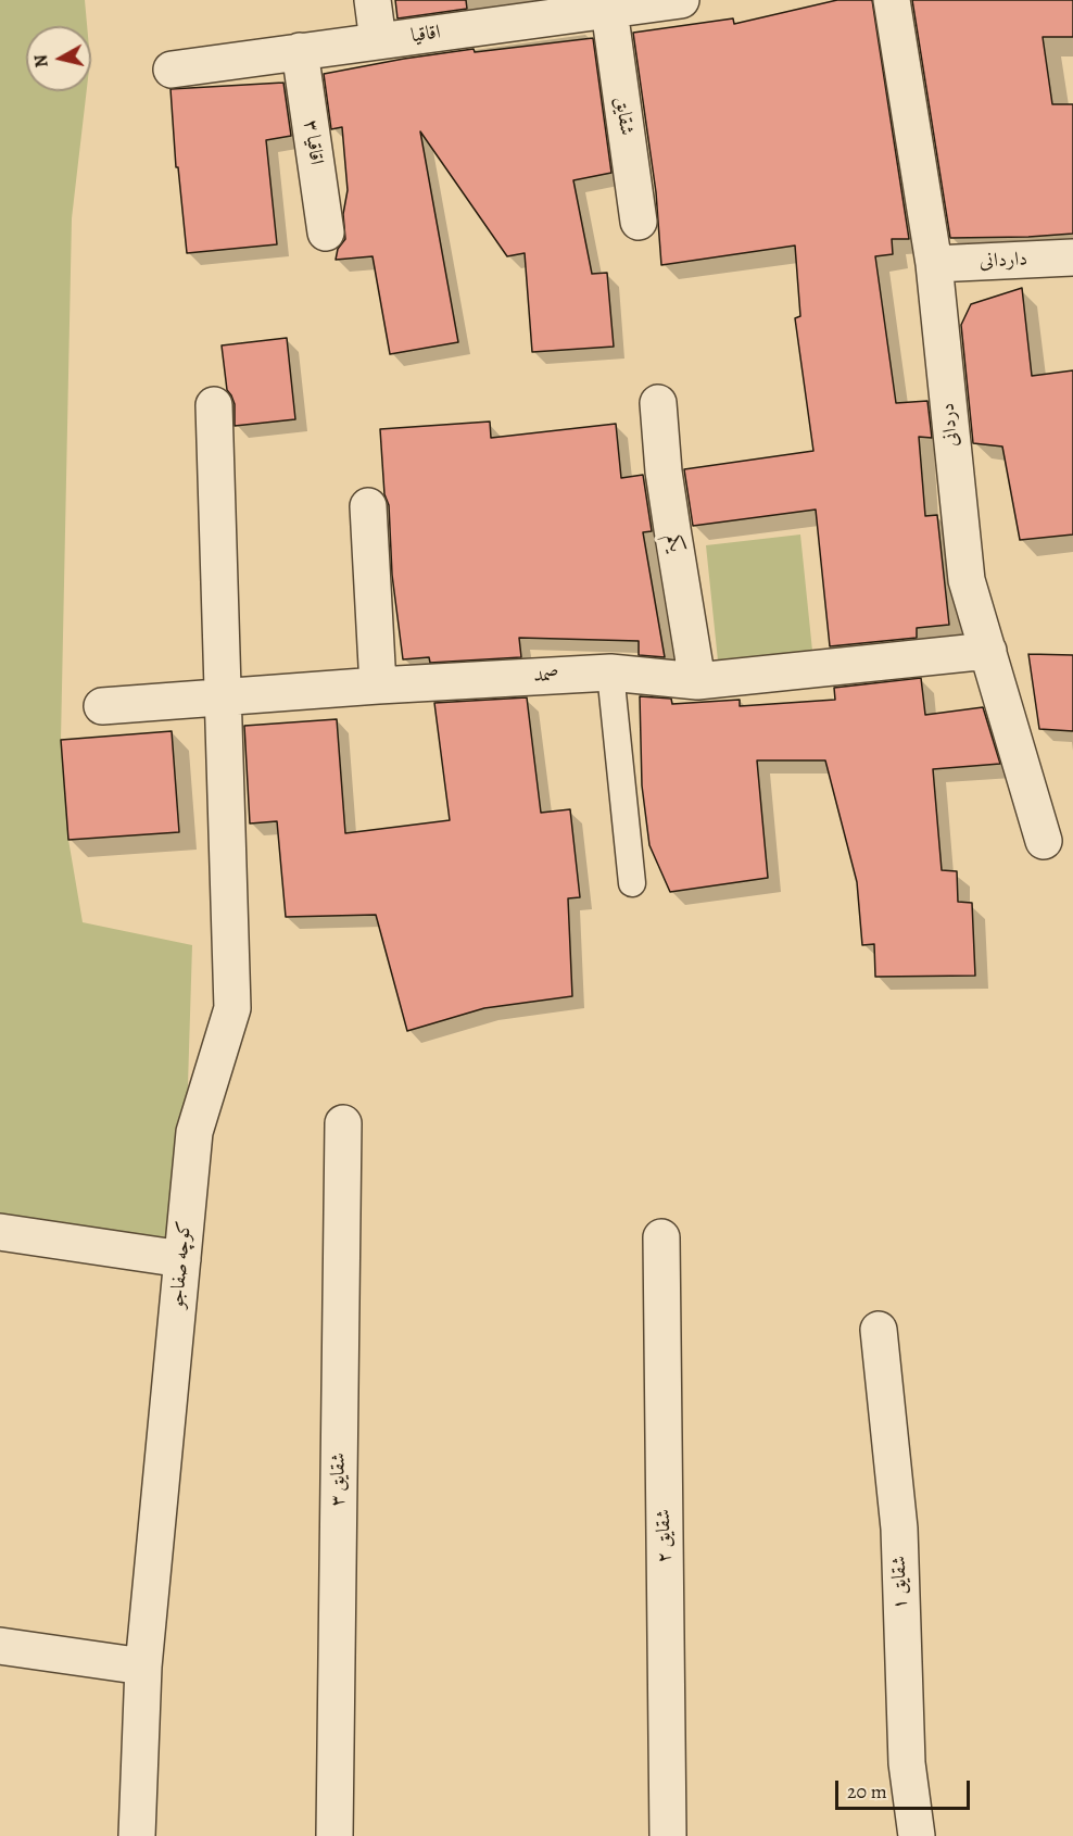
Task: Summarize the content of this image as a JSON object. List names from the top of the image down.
{
  "streets": {
    "street": [
      "اقاقیا",
      "شقایق",
      "اقاقیا ۳",
      "داردانی",
      "دردانی",
      "یکم",
      "صمد",
      "کوچه صفاجو",
      "شقایق ۳",
      "شقایق ۲",
      "شقایق ۱"
    ]
  },
  "crossings": [
    ["اقاقیا", "شقایق"],
    ["اقاقیا", "اقاقیا ۳"],
    ["داردانی", "دردانی"],
    ["دردانی", "صمد"],
    ["یکم", "صمد"],
    ["صمد", "کوچه صفاجو"]
  ],
  "scale_bar": "20 m",
  "north": "left"
}
